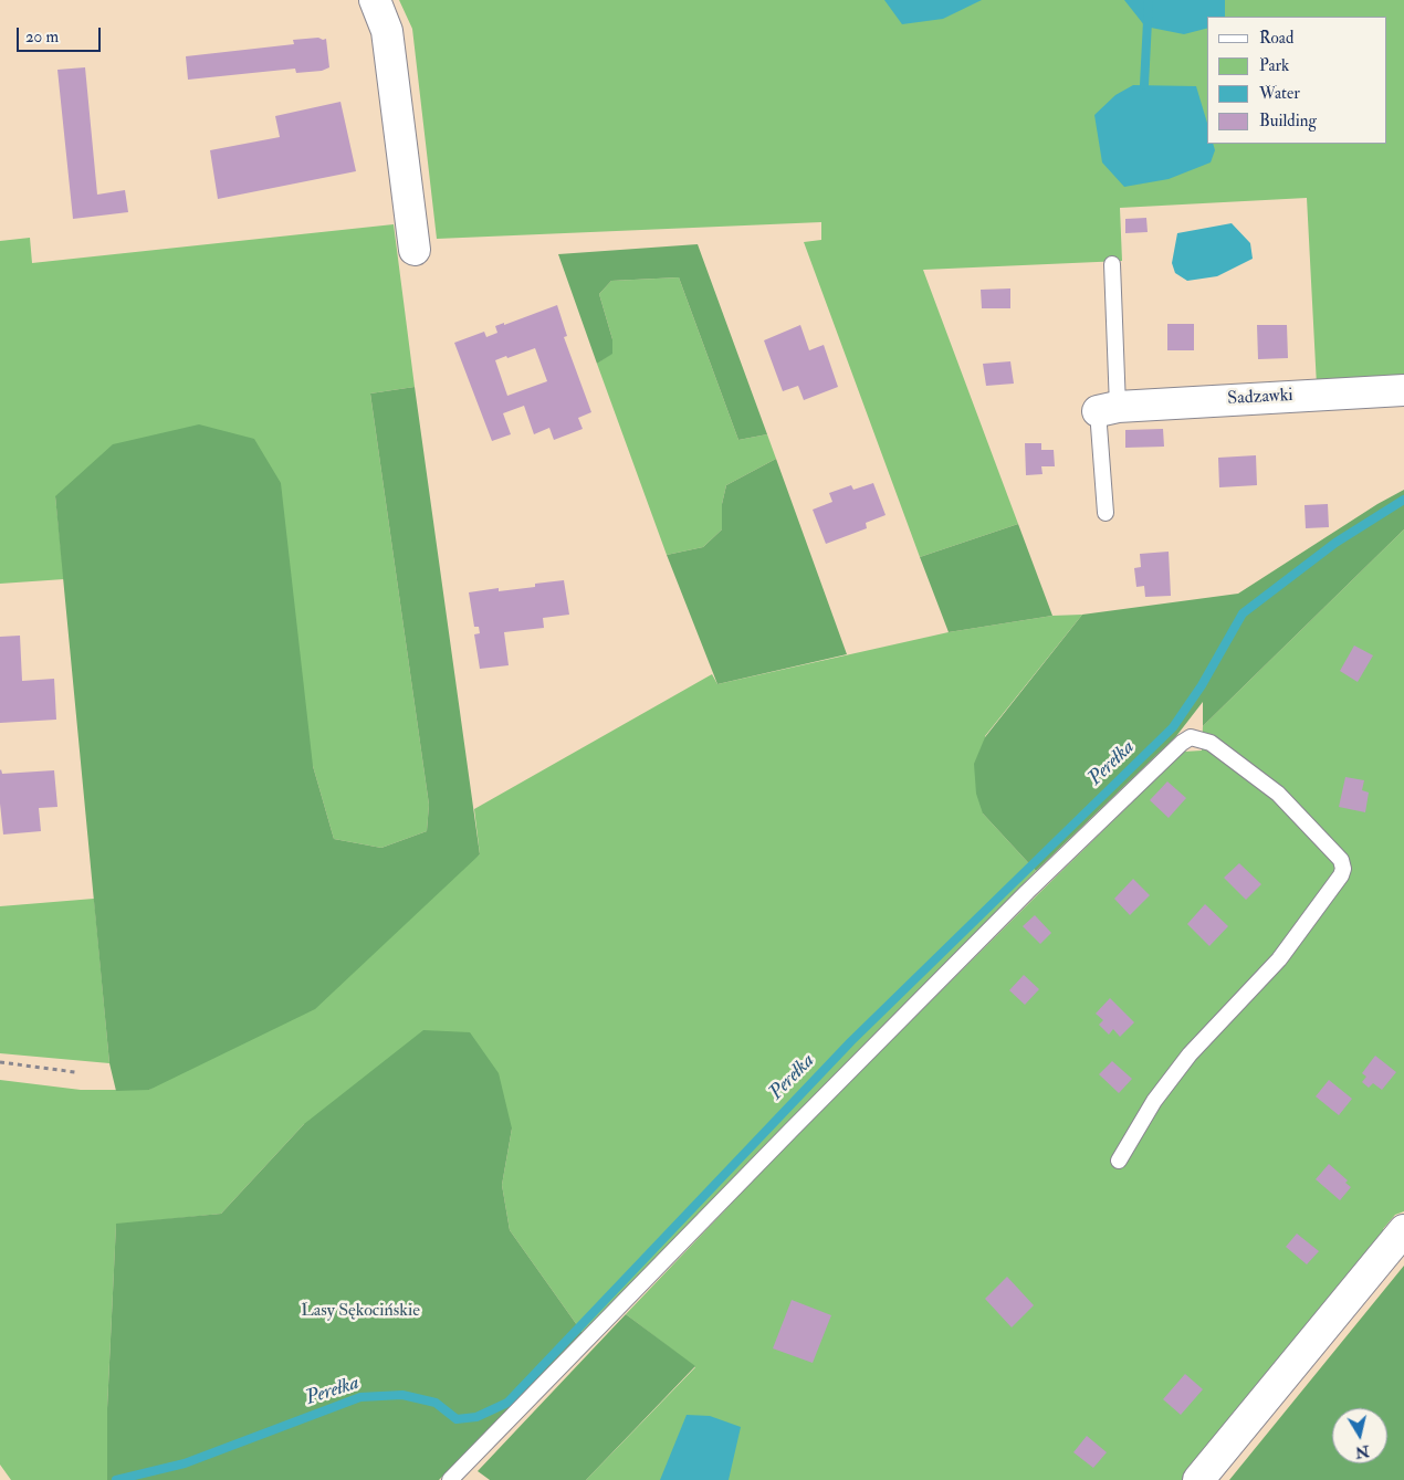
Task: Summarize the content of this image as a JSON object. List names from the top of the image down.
{
  "streets": {
    "street": ["Sadzawki"]
  },
  "water": ["Perełka"],
  "parks": ["Lasy Sękocińskie"],
  "legend": [
    "Road",
    "Park",
    "Water",
    "Building"
  ],
  "scale_bar": "20 m",
  "north": "bottom"
}
